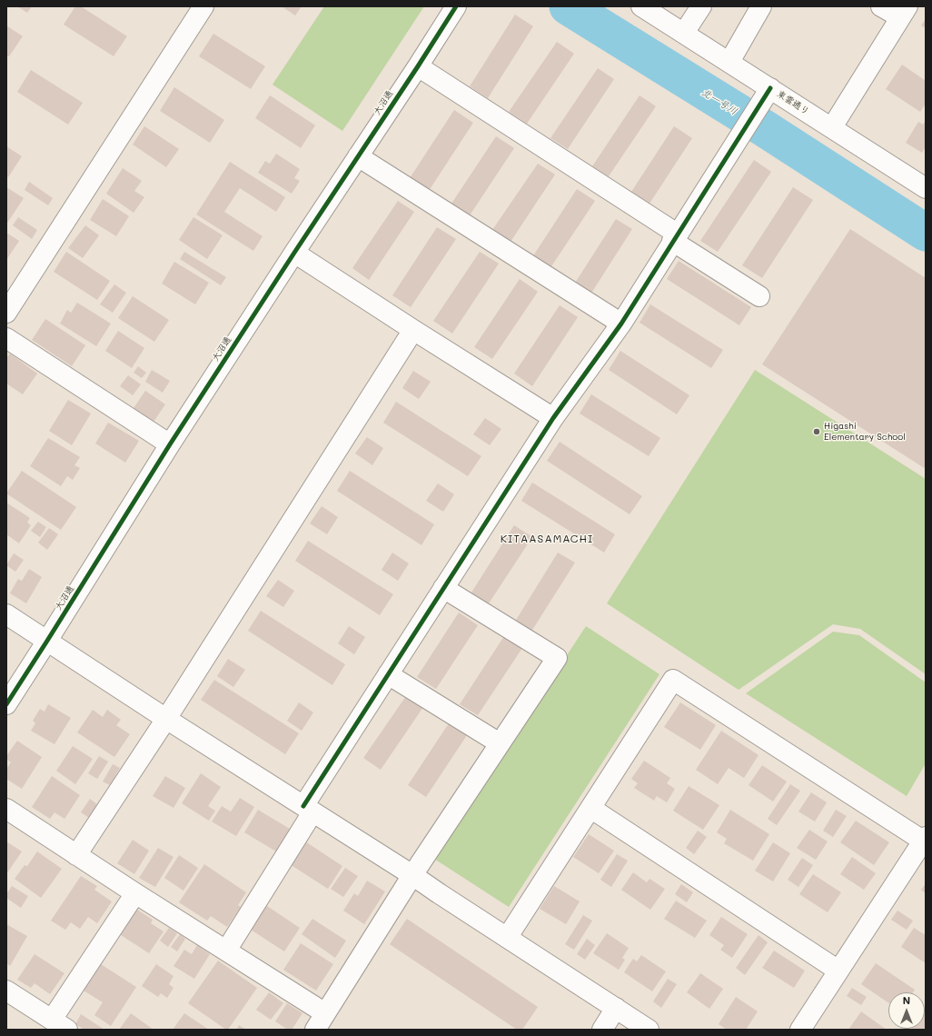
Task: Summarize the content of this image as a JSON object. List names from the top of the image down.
{
  "streets": {
    "street": ["大沼通", "東雲通り"]
  },
  "districts": ["KITAASAMACHI"],
  "water": ["北一号川"],
  "places": ["Higashi Elementary School"],
  "north": "top"
}
